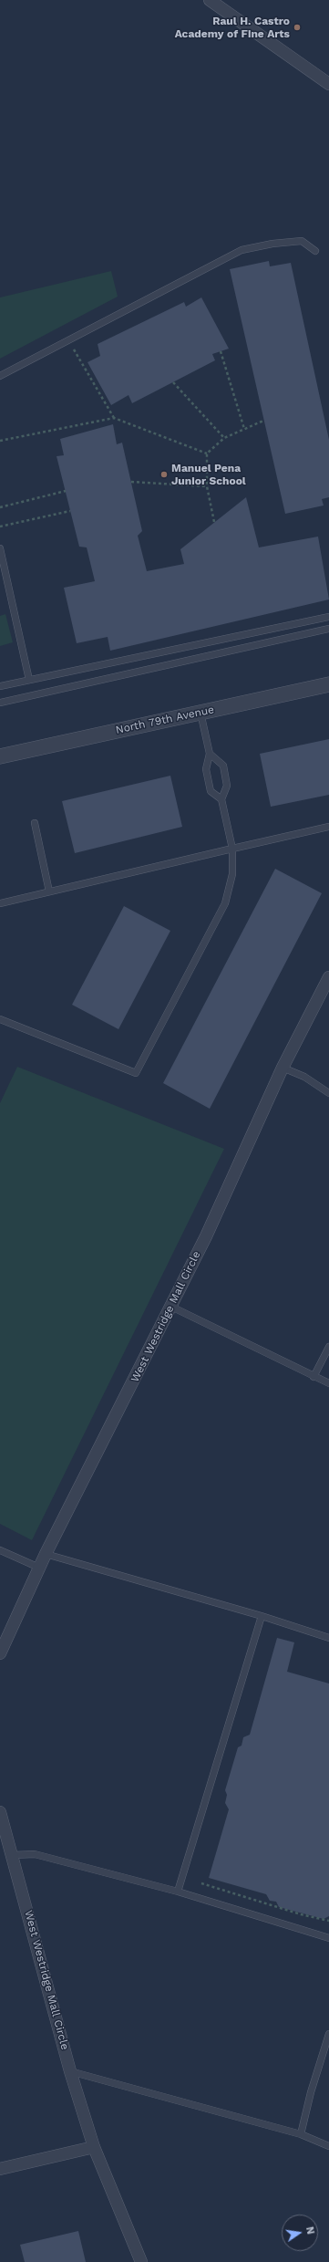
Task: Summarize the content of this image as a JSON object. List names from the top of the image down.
{
  "streets": {
    "street": ["North 79th Avenue", "West Westridge Mall Circle"]
  },
  "places": ["Raul H. Castro Academy of Fine Arts", "Manuel Pena Junior School"],
  "north": "right"
}
